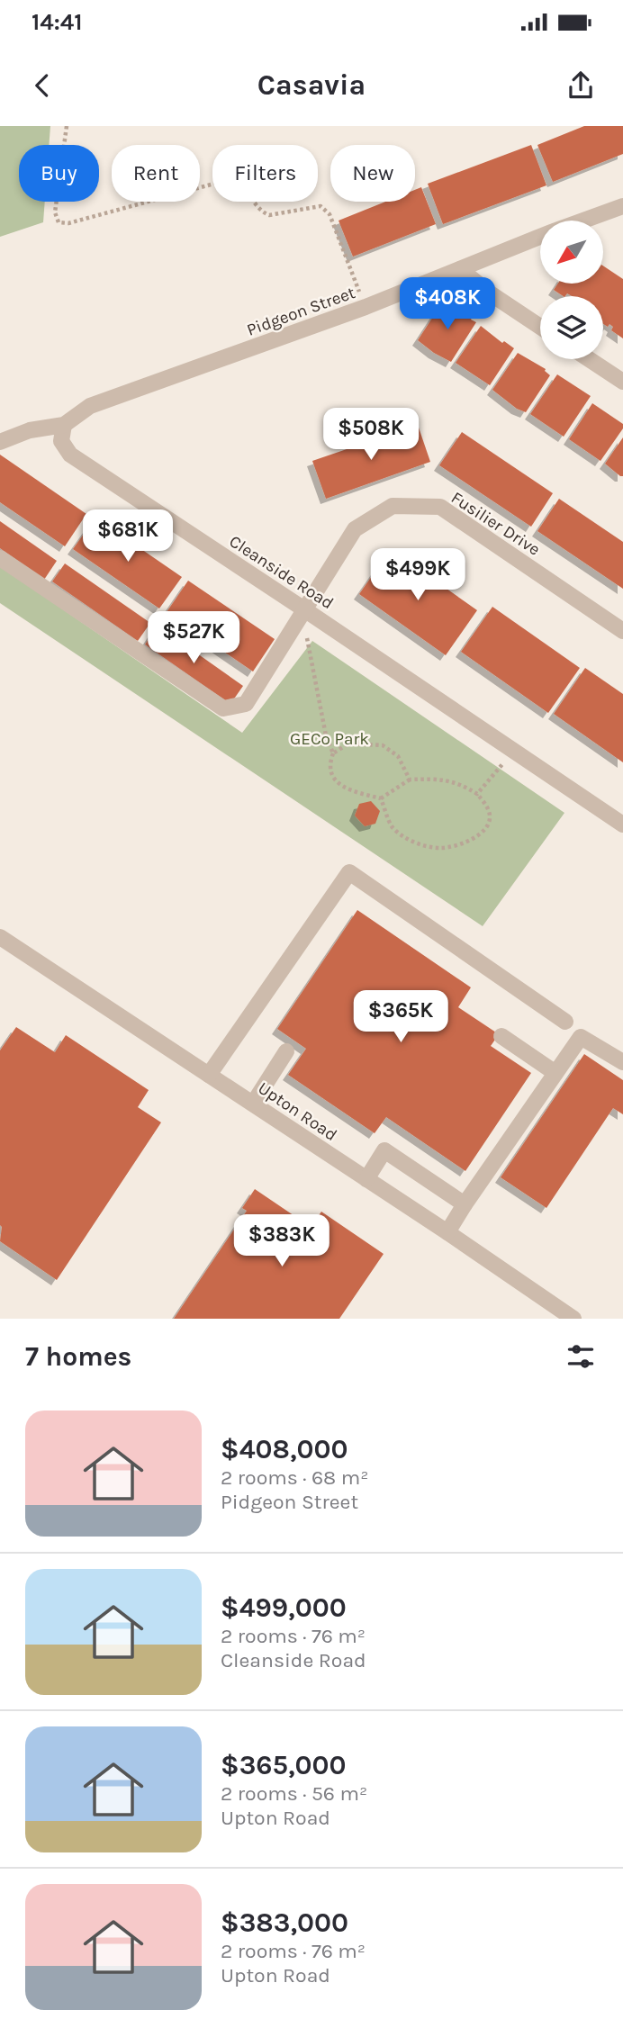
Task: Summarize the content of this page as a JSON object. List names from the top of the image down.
{
  "streets": {
    "street": [
      "Pidgeon Street",
      "Fusilier Drive",
      "Cleanside Road",
      "Upton Road"
    ]
  },
  "crossings": [
    ["Pidgeon Street", "Cleanside Road"],
    ["Fusilier Drive", "Cleanside Road"]
  ],
  "parks": ["GECo Park"],
  "north": "bottom left",
  "page": {
    "status": "14:41",
    "header": "Casavia",
    "chip": [
      "Buy",
      "Rent",
      "Filters",
      "New"
    ],
    "price": [
      "$408K",
      "$508K",
      "$681K",
      "$499K",
      "$527K",
      "$365K",
      "$383K"
    ],
    "heading": "7 homes",
    "list": [
      {
        "name": "$408,000",
        "note": "2 rooms · 68 m² · Pidgeon Street"
      },
      {
        "name": "$499,000",
        "note": "2 rooms · 76 m² · Cleanside Road"
      },
      {
        "name": "$365,000",
        "note": "2 rooms · 56 m² · Upton Road"
      },
      {
        "name": "$383,000",
        "note": "2 rooms · 76 m² · Upton Road"
      }
    ]
  }
}
